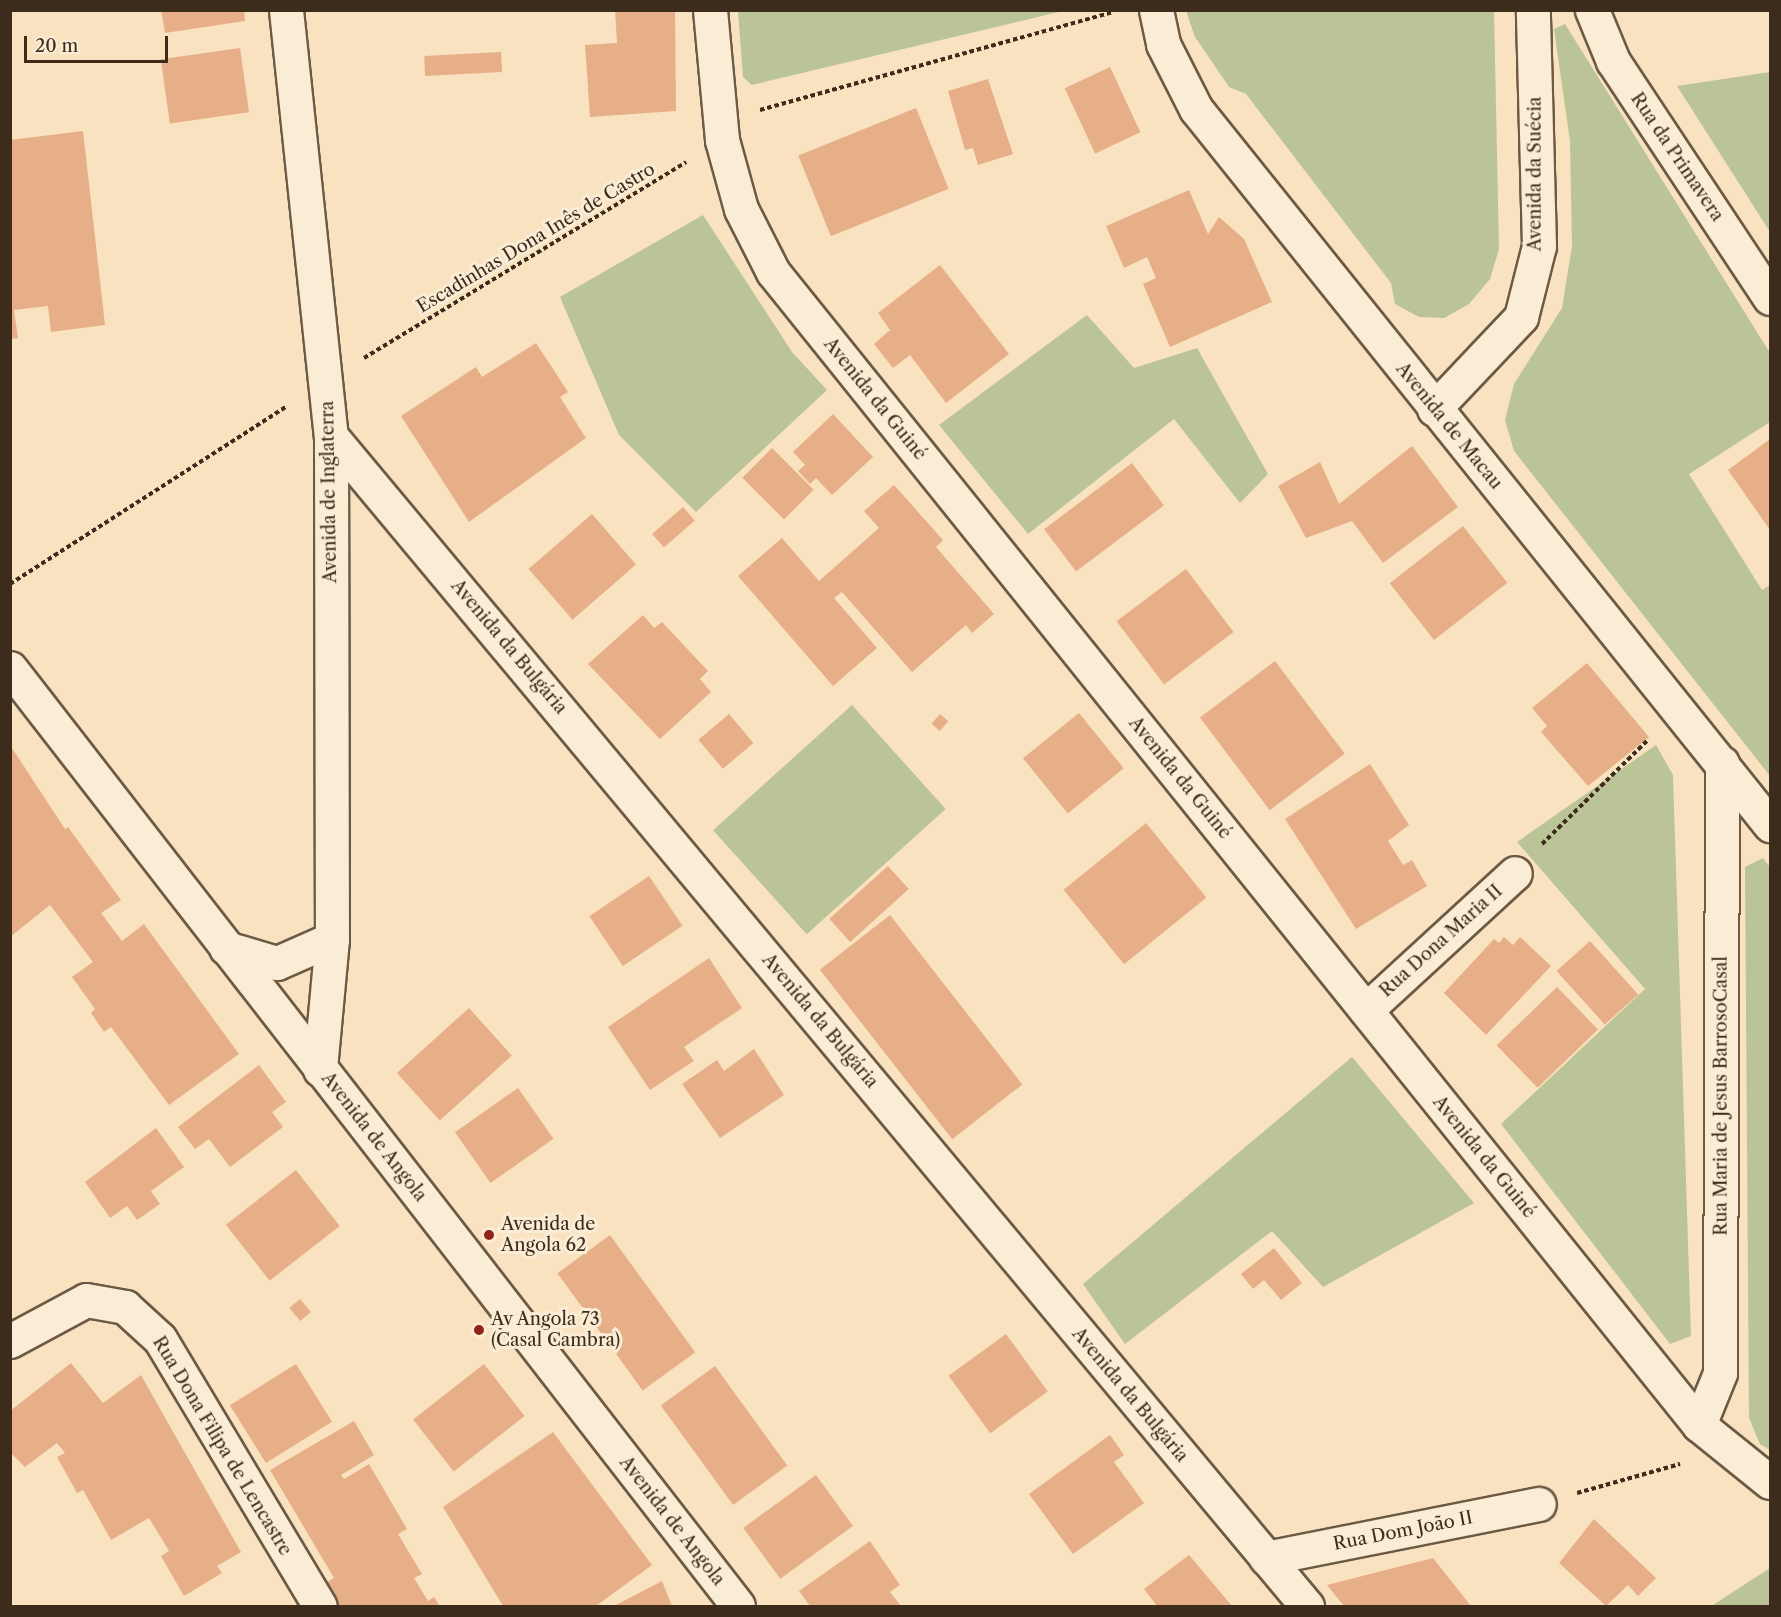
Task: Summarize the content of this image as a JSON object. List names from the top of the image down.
{
  "streets": {
    "street": [
      "Rua da Primavera",
      "Avenida da Suécia",
      "Avenida da Guiné",
      "Avenida de Macau",
      "Avenida de Inglaterra",
      "Avenida da Bulgária",
      "Rua Dona Maria II",
      "Rua Maria de Jesus BarrosoCasal",
      "Avenida de Angola",
      "Rua Dona Filipa de Lencastre",
      "Rua Dom João II"
    ],
    "path": ["Escadinhas Dona Inês de Castro"]
  },
  "crossings": [
    ["Avenida da Suécia", "Avenida de Macau"],
    ["Escadinhas Dona Inês de Castro", "Avenida da Guiné"],
    ["Escadinhas Dona Inês de Castro", "Avenida de Inglaterra"],
    ["Avenida da Guiné", "Rua Dona Maria II"],
    ["Avenida da Guiné", "Rua Maria de Jesus BarrosoCasal"],
    ["Avenida de Macau", "Rua Maria de Jesus BarrosoCasal"],
    ["Avenida de Inglaterra", "Avenida da Bulgária"],
    ["Avenida de Inglaterra", "Avenida de Angola"],
    ["Avenida da Bulgária", "Rua Dom João II"]
  ],
  "places": ["Avenida de Angola 62", "Av Angola 73 (Casal Cambra)"],
  "scale_bar": "20 m"
}
